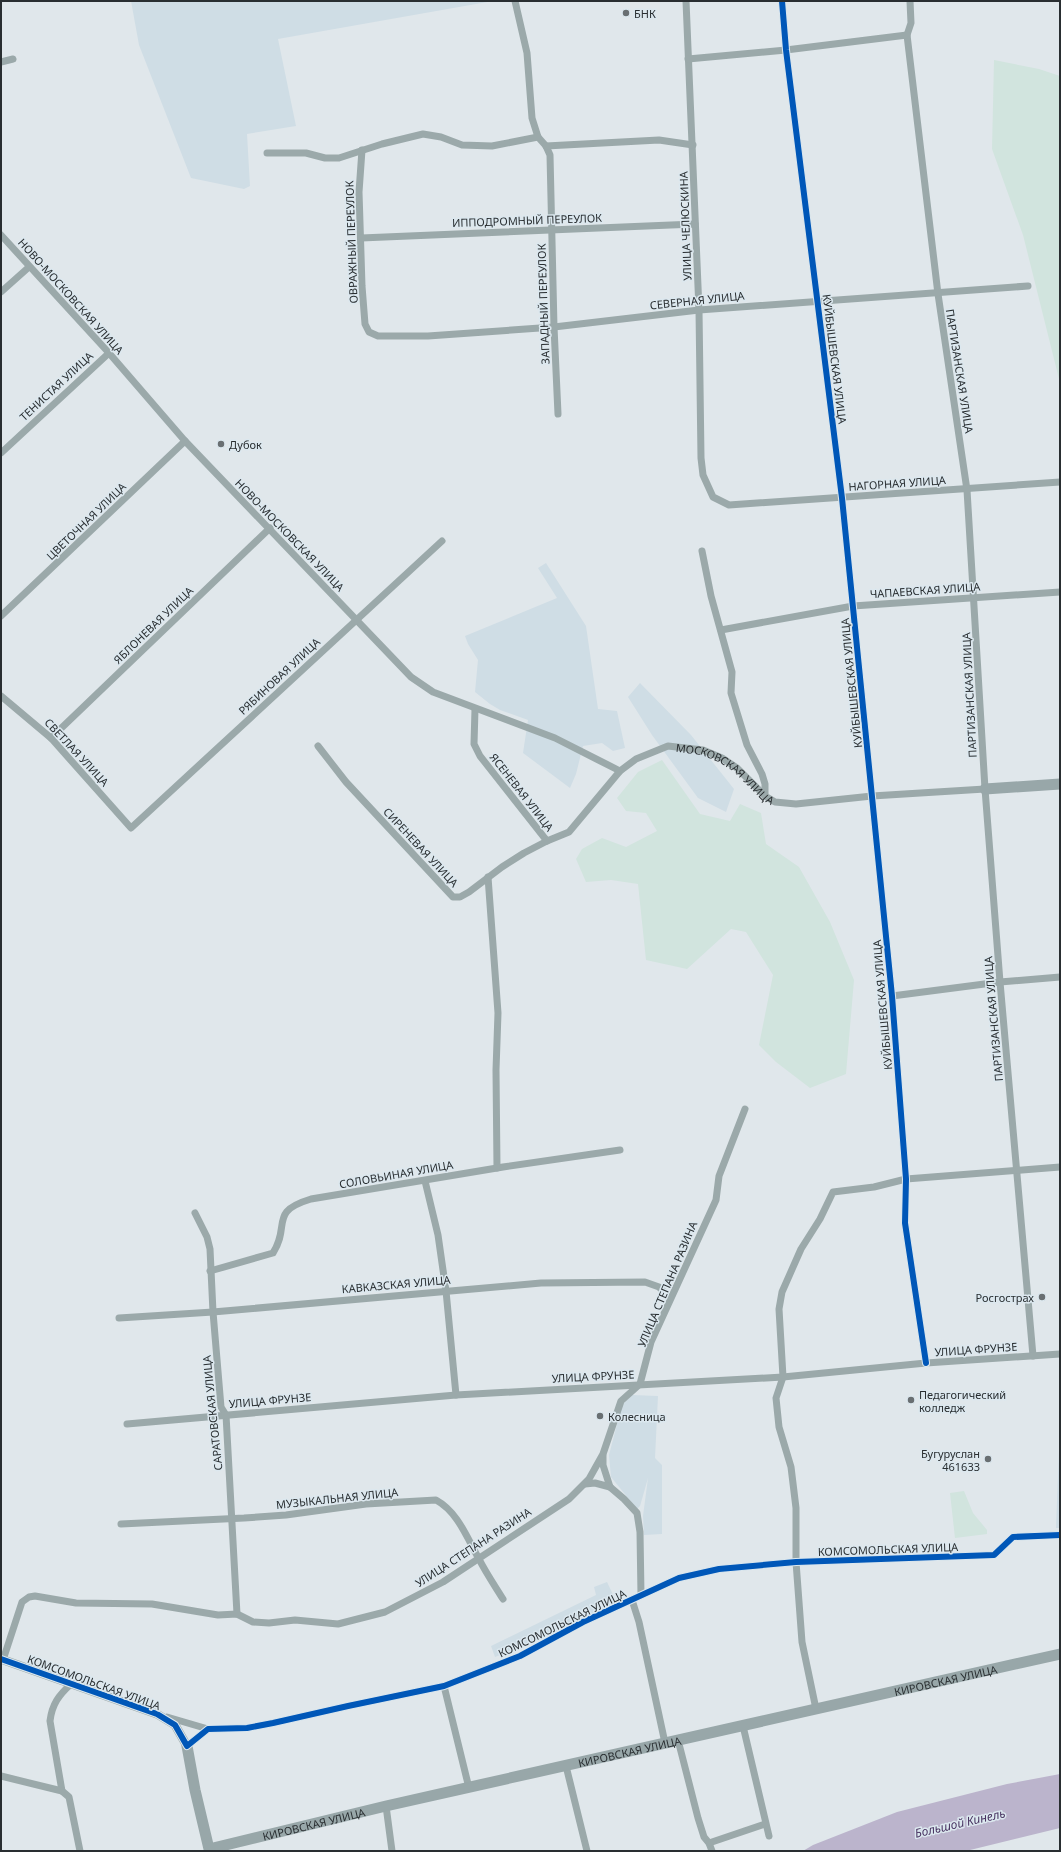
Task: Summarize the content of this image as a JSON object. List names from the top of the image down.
{
  "streets": {
    "main road": ["МОСКОВСКАЯ УЛИЦА", "КИРОВСКАЯ УЛИЦА"],
    "street": [
      "ИППОДРОМНЫЙ ПЕРЕУЛОК",
      "УЛИЦА ЧЕЛЮСКИНА",
      "ОВРАЖНЫЙ ПЕРЕУЛОК",
      "НОВО-МОСКОВСКАЯ УЛИЦА",
      "СЕВЕРНАЯ УЛИЦА",
      "ЗАПАДНЫЙ ПЕРЕУЛОК",
      "КУЙБЫШЕВСКАЯ УЛИЦА",
      "ПАРТИЗАНСКАЯ УЛИЦА",
      "ТЕНИСТАЯ УЛИЦА",
      "НАГОРНАЯ УЛИЦА",
      "ЦВЕТОЧНАЯ УЛИЦА",
      "ЧАПАЕВСКАЯ УЛИЦА",
      "ЯБЛОНЕВАЯ УЛИЦА",
      "РЯБИНОВАЯ УЛИЦА",
      "СВЕТЛАЯ УЛИЦА",
      "ЯСЕНЕВАЯ УЛИЦА",
      "СИРЕНЕВАЯ УЛИЦА",
      "СОЛОВЬИНАЯ УЛИЦА",
      "КАВКАЗСКАЯ УЛИЦА",
      "УЛИЦА СТЕПАНА РАЗИНА",
      "УЛИЦА ФРУНЗЕ",
      "САРАТОВСКАЯ УЛИЦА",
      "МУЗЫКАЛЬНАЯ УЛИЦА",
      "КОМСОМОЛЬСКАЯ УЛИЦА"
    ]
  },
  "crossings": [
    ["ИППОДРОМНЫЙ ПЕРЕУЛОК", "УЛИЦА ЧЕЛЮСКИНА"],
    ["ИППОДРОМНЫЙ ПЕРЕУЛОК", "ОВРАЖНЫЙ ПЕРЕУЛОК"],
    ["ИППОДРОМНЫЙ ПЕРЕУЛОК", "ЗАПАДНЫЙ ПЕРЕУЛОК"],
    ["УЛИЦА ЧЕЛЮСКИНА", "СЕВЕРНАЯ УЛИЦА"],
    ["УЛИЦА ЧЕЛЮСКИНА", "НАГОРНАЯ УЛИЦА"],
    ["ОВРАЖНЫЙ ПЕРЕУЛОК", "СЕВЕРНАЯ УЛИЦА"],
    ["НОВО-МОСКОВСКАЯ УЛИЦА", "ТЕНИСТАЯ УЛИЦА"],
    ["НОВО-МОСКОВСКАЯ УЛИЦА", "ЦВЕТОЧНАЯ УЛИЦА"],
    ["НОВО-МОСКОВСКАЯ УЛИЦА", "ЯБЛОНЕВАЯ УЛИЦА"],
    ["НОВО-МОСКОВСКАЯ УЛИЦА", "РЯБИНОВАЯ УЛИЦА"],
    ["НОВО-МОСКОВСКАЯ УЛИЦА", "МОСКОВСКАЯ УЛИЦА"],
    ["НОВО-МОСКОВСКАЯ УЛИЦА", "ЯСЕНЕВАЯ УЛИЦА"],
    ["СЕВЕРНАЯ УЛИЦА", "ЗАПАДНЫЙ ПЕРЕУЛОК"],
    ["СЕВЕРНАЯ УЛИЦА", "КУЙБЫШЕВСКАЯ УЛИЦА"],
    ["СЕВЕРНАЯ УЛИЦА", "ПАРТИЗАНСКАЯ УЛИЦА"],
    ["КУЙБЫШЕВСКАЯ УЛИЦА", "НАГОРНАЯ УЛИЦА"],
    ["КУЙБЫШЕВСКАЯ УЛИЦА", "ЧАПАЕВСКАЯ УЛИЦА"],
    ["КУЙБЫШЕВСКАЯ УЛИЦА", "МОСКОВСКАЯ УЛИЦА"],
    ["КУЙБЫШЕВСКАЯ УЛИЦА", "УЛИЦА ФРУНЗЕ"],
    ["ПАРТИЗАНСКАЯ УЛИЦА", "НАГОРНАЯ УЛИЦА"],
    ["ПАРТИЗАНСКАЯ УЛИЦА", "ЧАПАЕВСКАЯ УЛИЦА"],
    ["ПАРТИЗАНСКАЯ УЛИЦА", "МОСКОВСКАЯ УЛИЦА"],
    ["ПАРТИЗАНСКАЯ УЛИЦА", "УЛИЦА ФРУНЗЕ"],
    ["ЯБЛОНЕВАЯ УЛИЦА", "СВЕТЛАЯ УЛИЦА"],
    ["РЯБИНОВАЯ УЛИЦА", "СВЕТЛАЯ УЛИЦА"],
    ["МОСКОВСКАЯ УЛИЦА", "СИРЕНЕВАЯ УЛИЦА"],
    ["ЯСЕНЕВАЯ УЛИЦА", "СИРЕНЕВАЯ УЛИЦА"],
    ["СОЛОВЬИНАЯ УЛИЦА", "САРАТОВСКАЯ УЛИЦА"],
    ["КАВКАЗСКАЯ УЛИЦА", "УЛИЦА СТЕПАНА РАЗИНА"],
    ["КАВКАЗСКАЯ УЛИЦА", "САРАТОВСКАЯ УЛИЦА"],
    ["УЛИЦА СТЕПАНА РАЗИНА", "УЛИЦА ФРУНЗЕ"],
    ["УЛИЦА СТЕПАНА РАЗИНА", "САРАТОВСКАЯ УЛИЦА"],
    ["УЛИЦА СТЕПАНА РАЗИНА", "МУЗЫКАЛЬНАЯ УЛИЦА"],
    ["УЛИЦА СТЕПАНА РАЗИНА", "КОМСОМОЛЬСКАЯ УЛИЦА"],
    ["УЛИЦА ФРУНЗЕ", "САРАТОВСКАЯ УЛИЦА"],
    ["САРАТОВСКАЯ УЛИЦА", "МУЗЫКАЛЬНАЯ УЛИЦА"]
  ],
  "water": ["Большой Кинель"],
  "places": [
    "БНК",
    "Дубок",
    "Росгострах",
    "Педагогический колледж",
    "Колесница",
    "Бугуруслан 461633"
  ]
}
